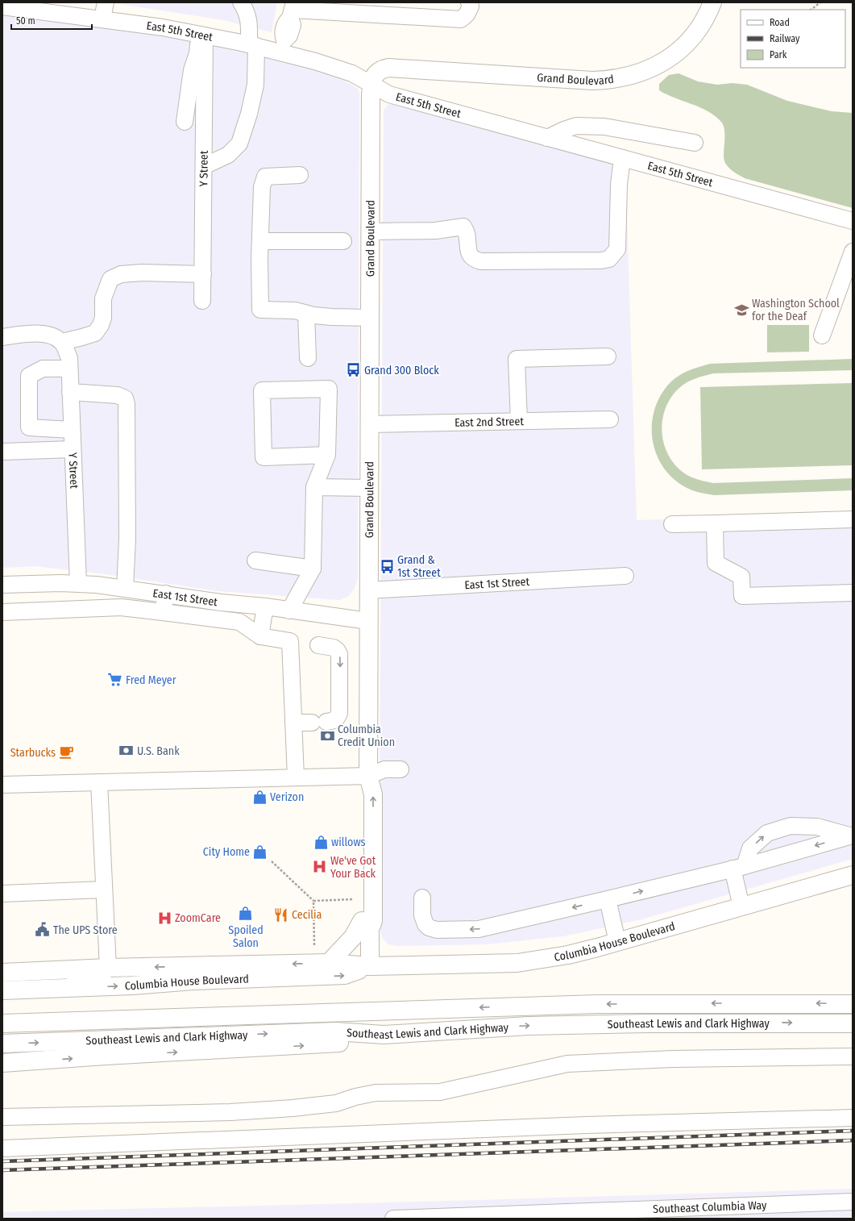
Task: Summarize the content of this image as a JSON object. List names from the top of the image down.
{
  "streets": {
    "main road": ["Grand Boulevard", "Columbia House Boulevard", "Southeast Lewis and Clark Highway"],
    "street": [
      "East 5th Street",
      "Y Street",
      "East 2nd Street",
      "East 1st Street",
      "Southeast Columbia Way"
    ]
  },
  "crossings": [
    ["East 5th Street", "Grand Boulevard"],
    ["East 5th Street", "Y Street"],
    ["Grand Boulevard", "East 2nd Street"],
    ["Grand Boulevard", "East 1st Street"],
    ["Grand Boulevard", "Columbia House Boulevard"],
    ["Y Street", "East 1st Street"]
  ],
  "places": {
    "school or university": ["Washington School for the Deaf"],
    "bus stop": ["Grand 300 Block", "Grand & 1st Street"],
    "supermarket": ["Fred Meyer"],
    "bank": ["Columbia Credit Union", "U.S. Bank"],
    "cafe": ["Starbucks"],
    "shop": [
      "Verizon",
      "willows",
      "City Home",
      "Spoiled Salon"
    ],
    "hospital": ["We've Got Your Back", "ZoomCare"],
    "restaurant": ["Cecilia"],
    "public building": ["The UPS Store"]
  },
  "legend": ["Road", "Railway", "Park"],
  "scale_bar": "50 m"
}
